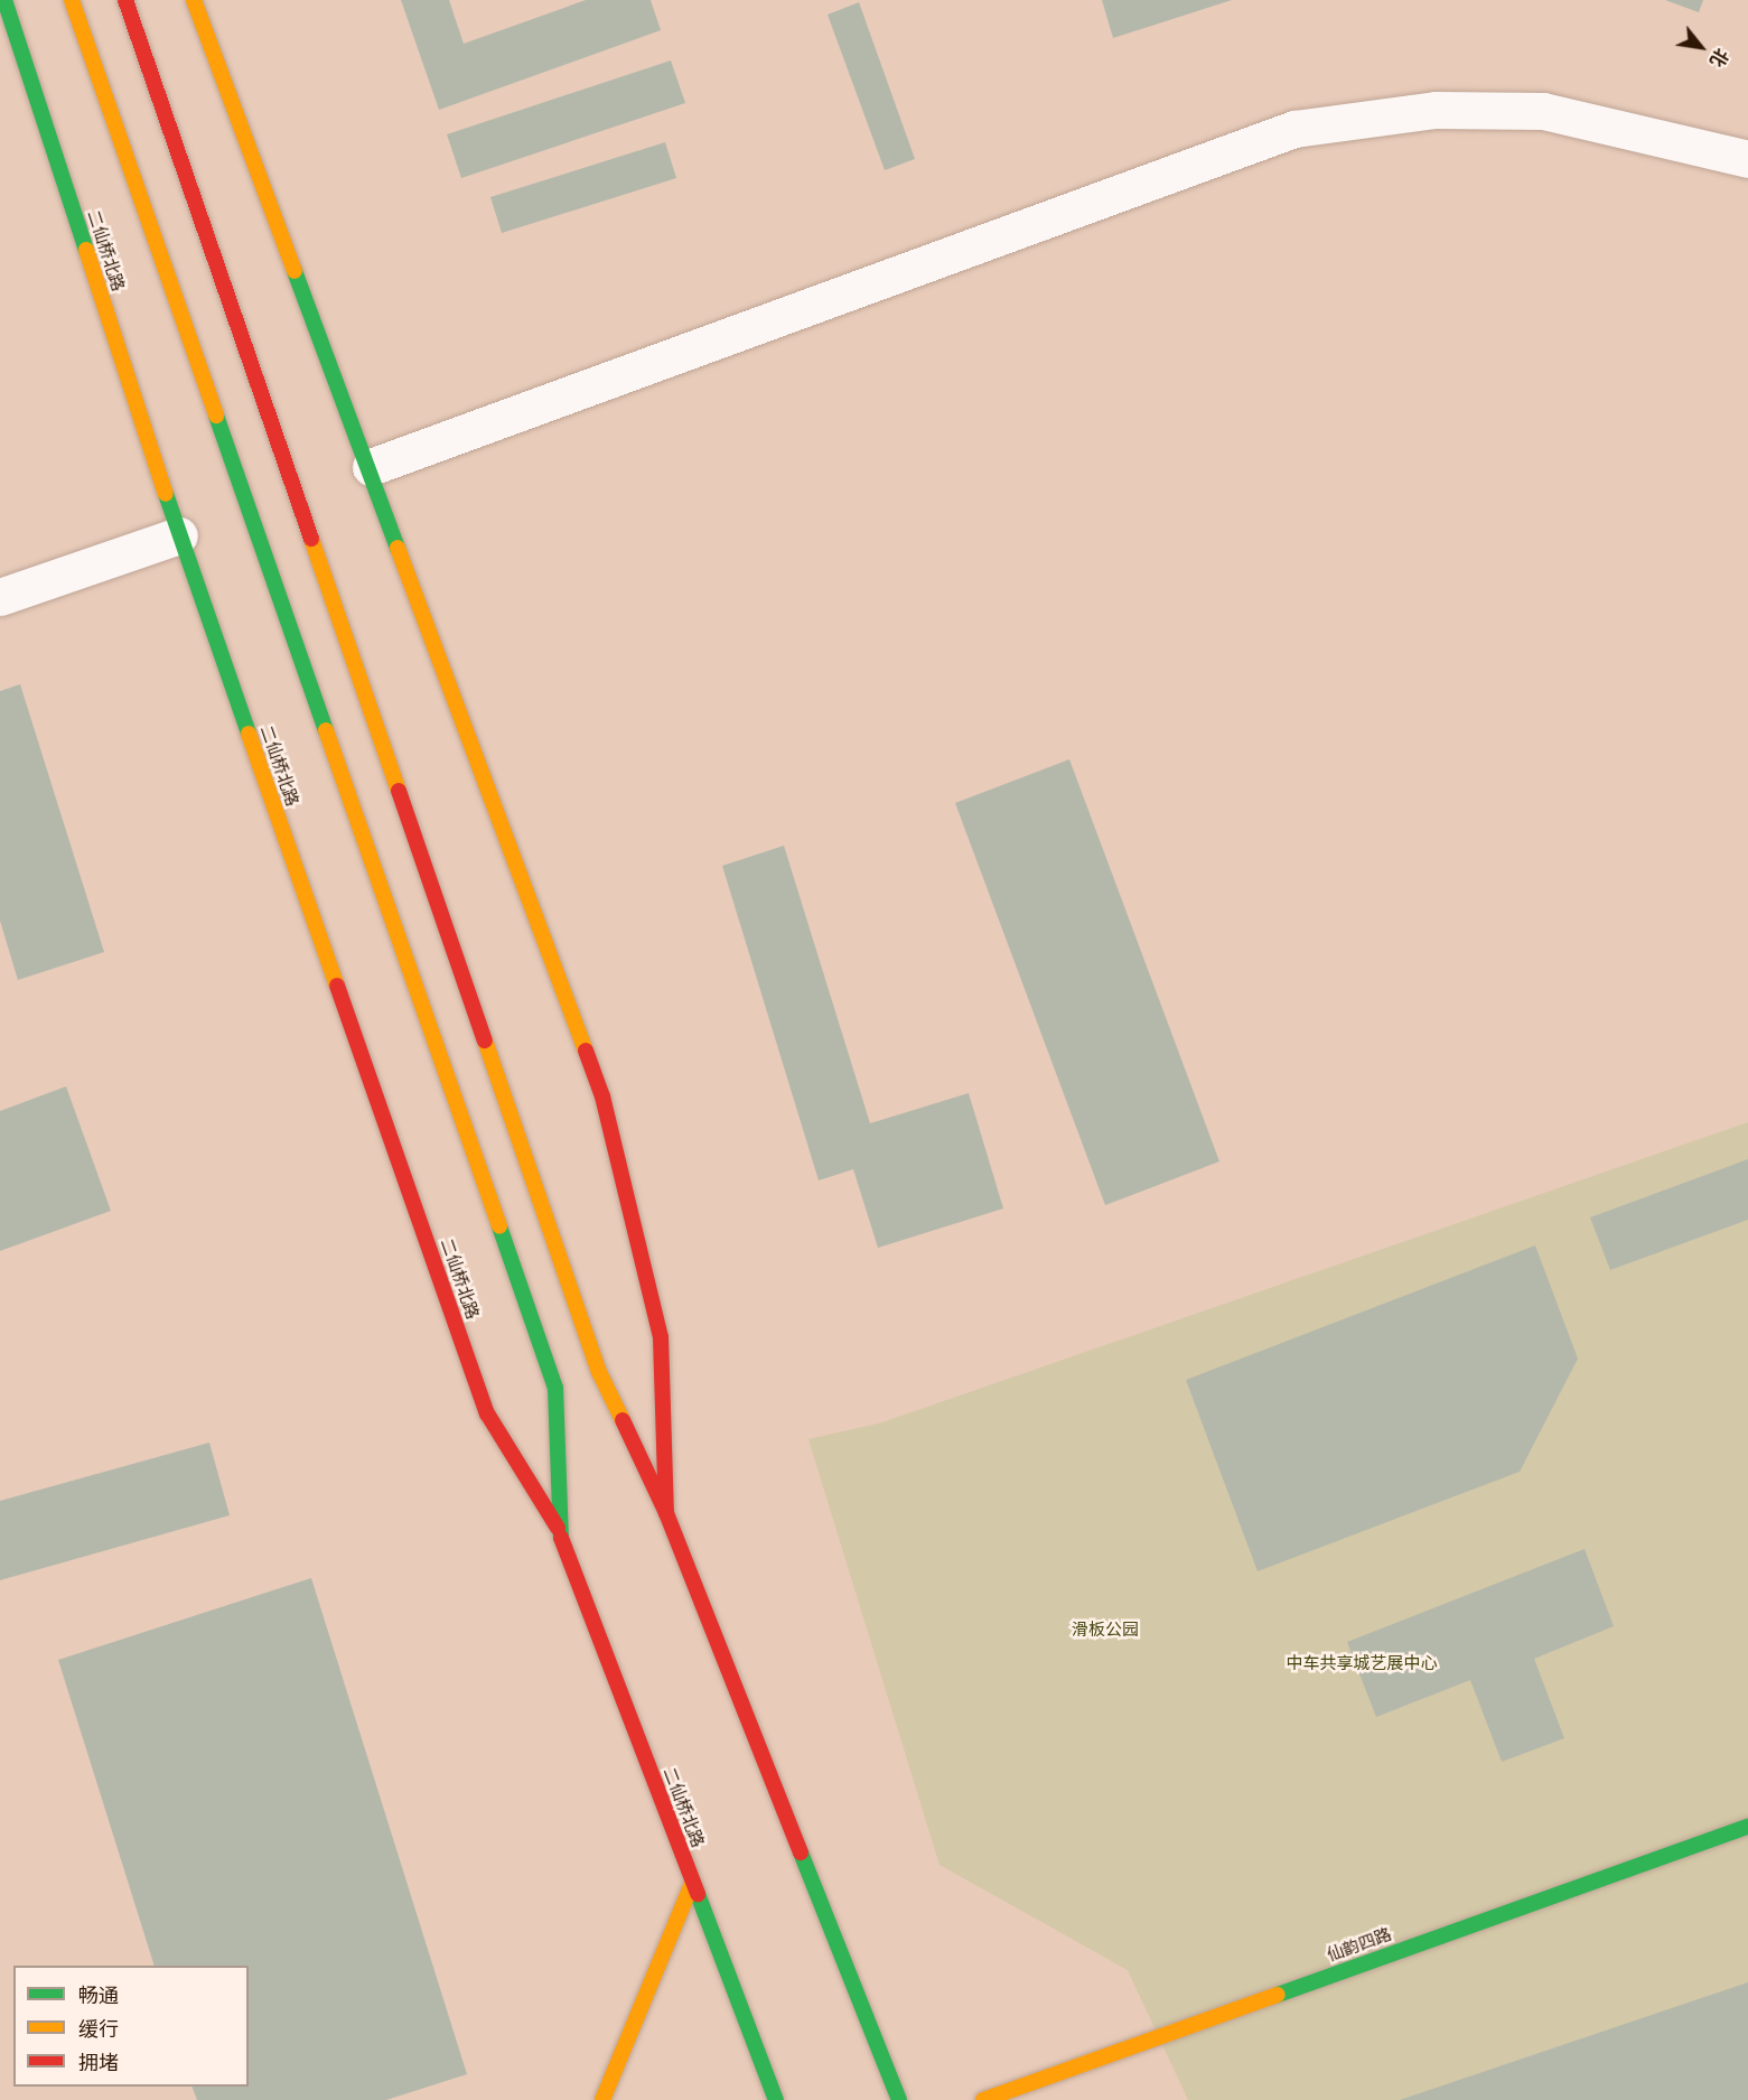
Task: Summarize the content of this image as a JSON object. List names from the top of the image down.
{
  "streets": {
    "main road": ["二仙桥北路", "仙韵四路"]
  },
  "parks": ["滑板公园", "中车共享城艺展中心"],
  "legend": ["畅通", "缓行", "拥堵"],
  "north": "bottom right"
}
